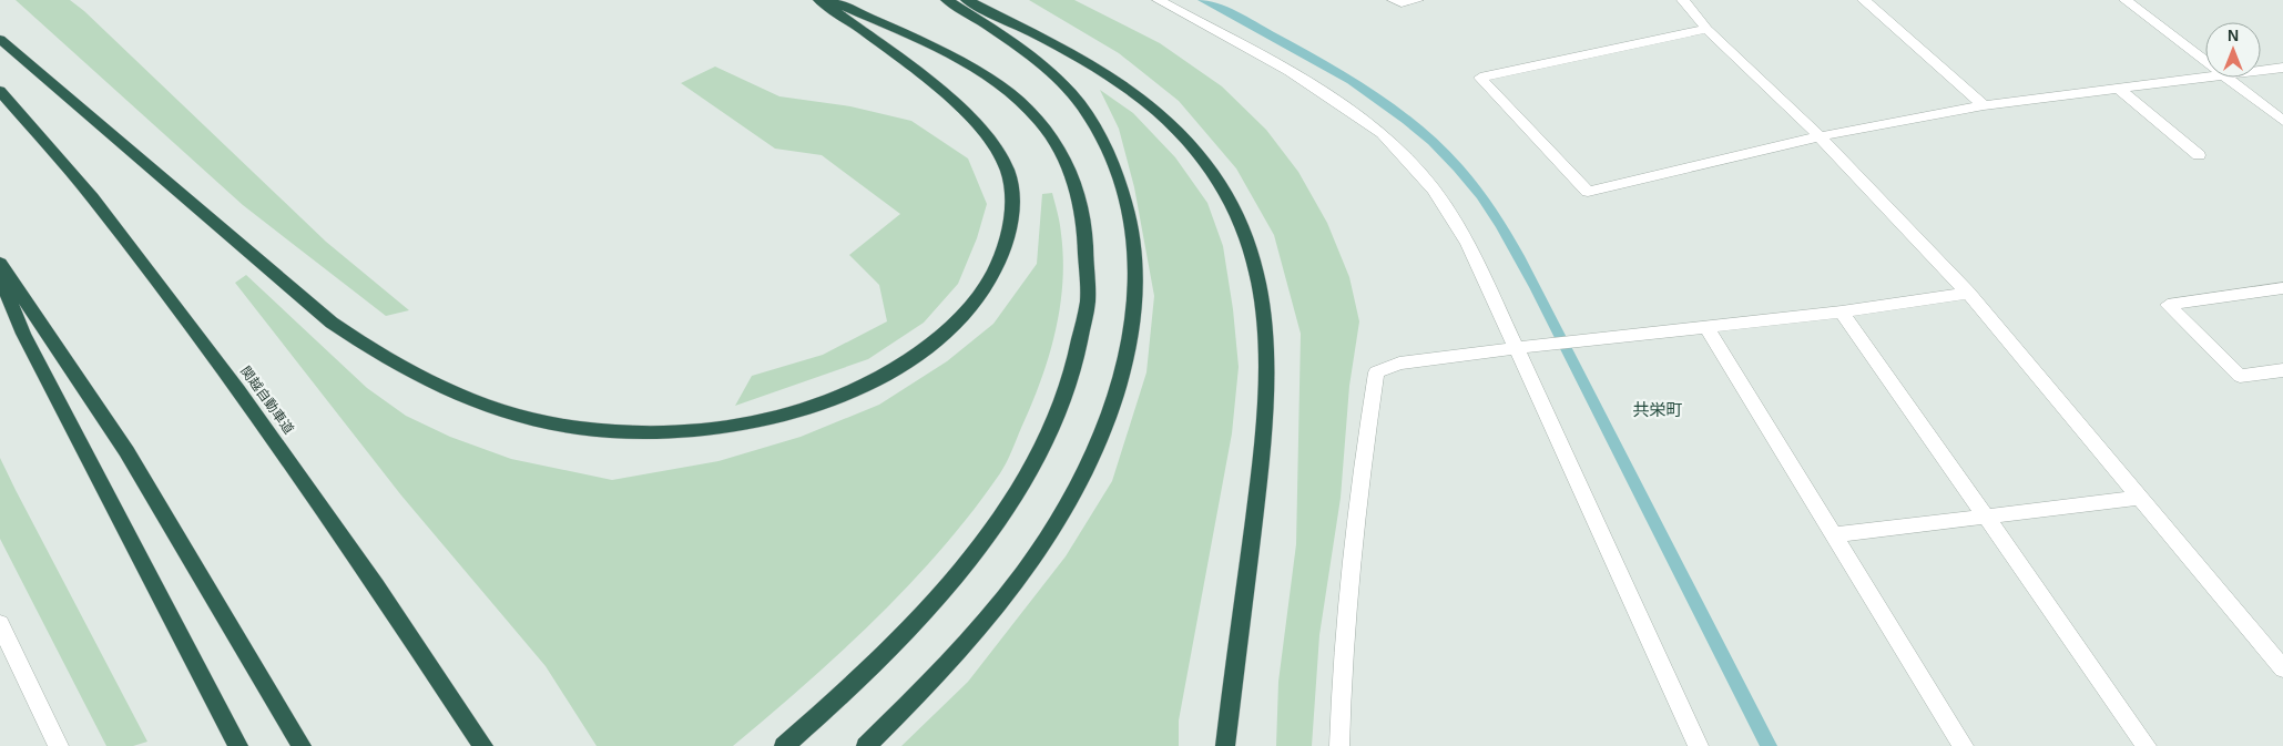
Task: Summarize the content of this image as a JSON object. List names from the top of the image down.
{
  "streets": {
    "highway": ["関越自動車道"]
  },
  "districts": ["共栄町"],
  "north": "top"
}
